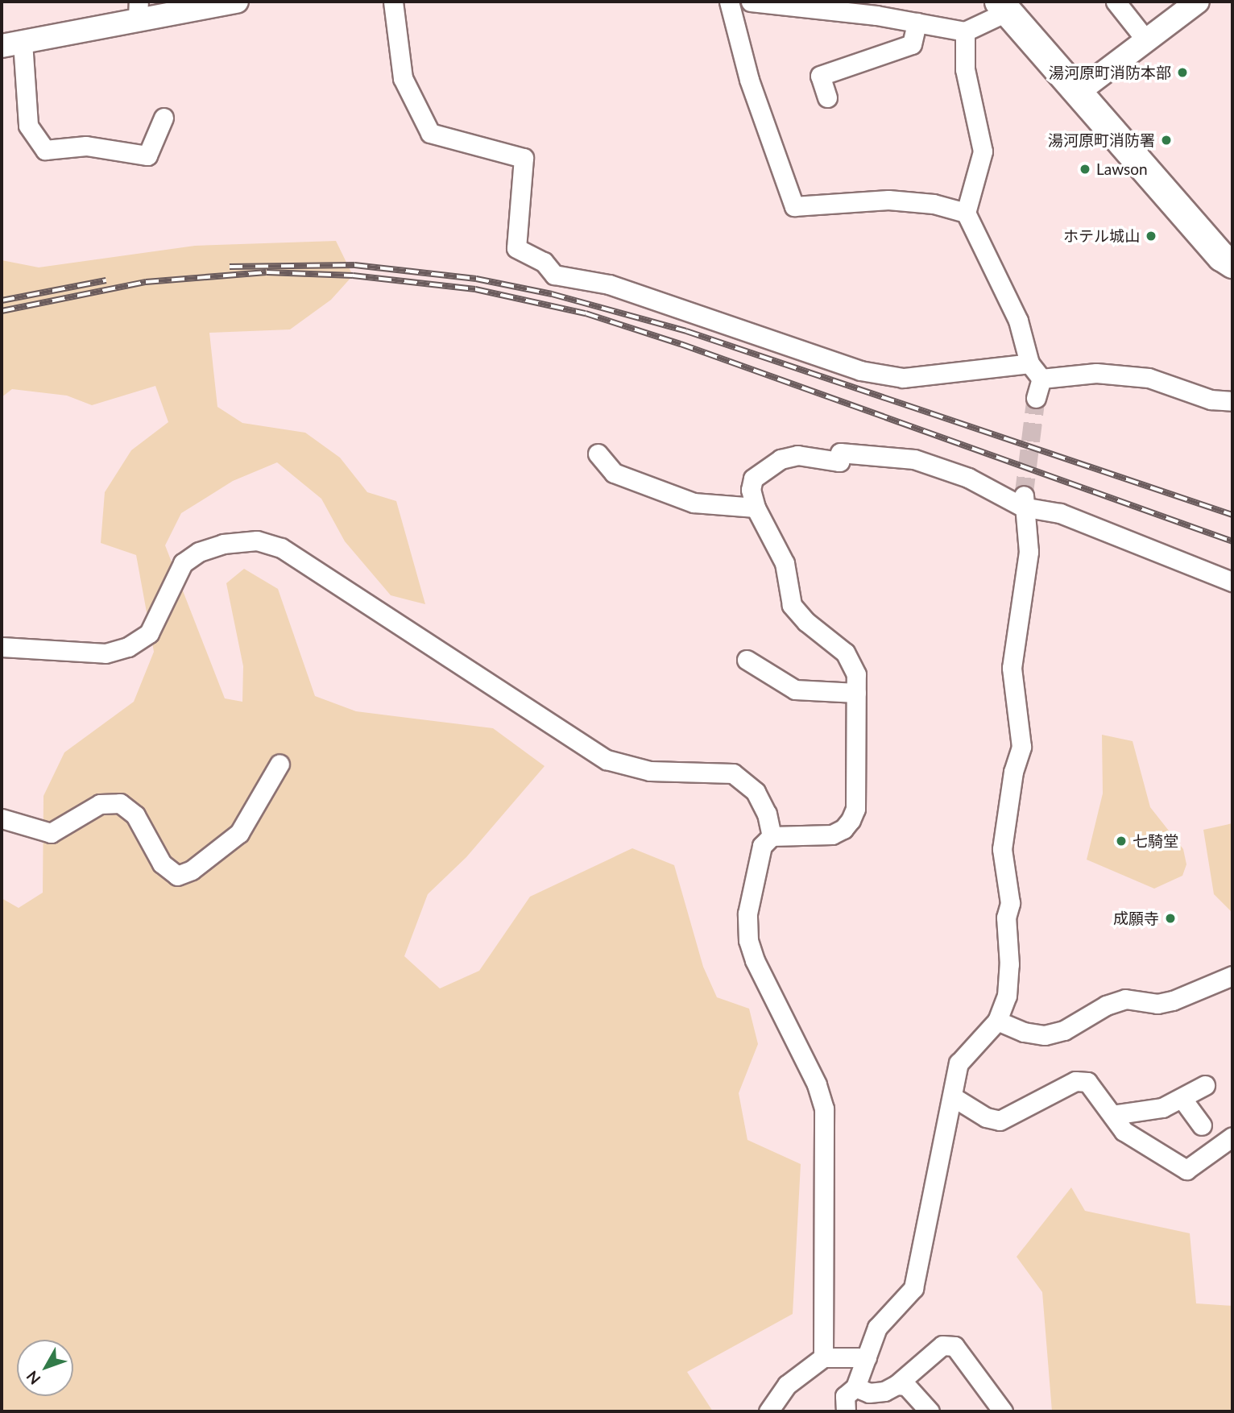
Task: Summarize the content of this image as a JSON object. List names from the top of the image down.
{
  "places": [
    "湯河原町消防本部",
    "湯河原町消防署",
    "Lawson",
    "ホテル城山",
    "七騎堂",
    "成願寺"
  ],
  "north": "bottom left"
}
